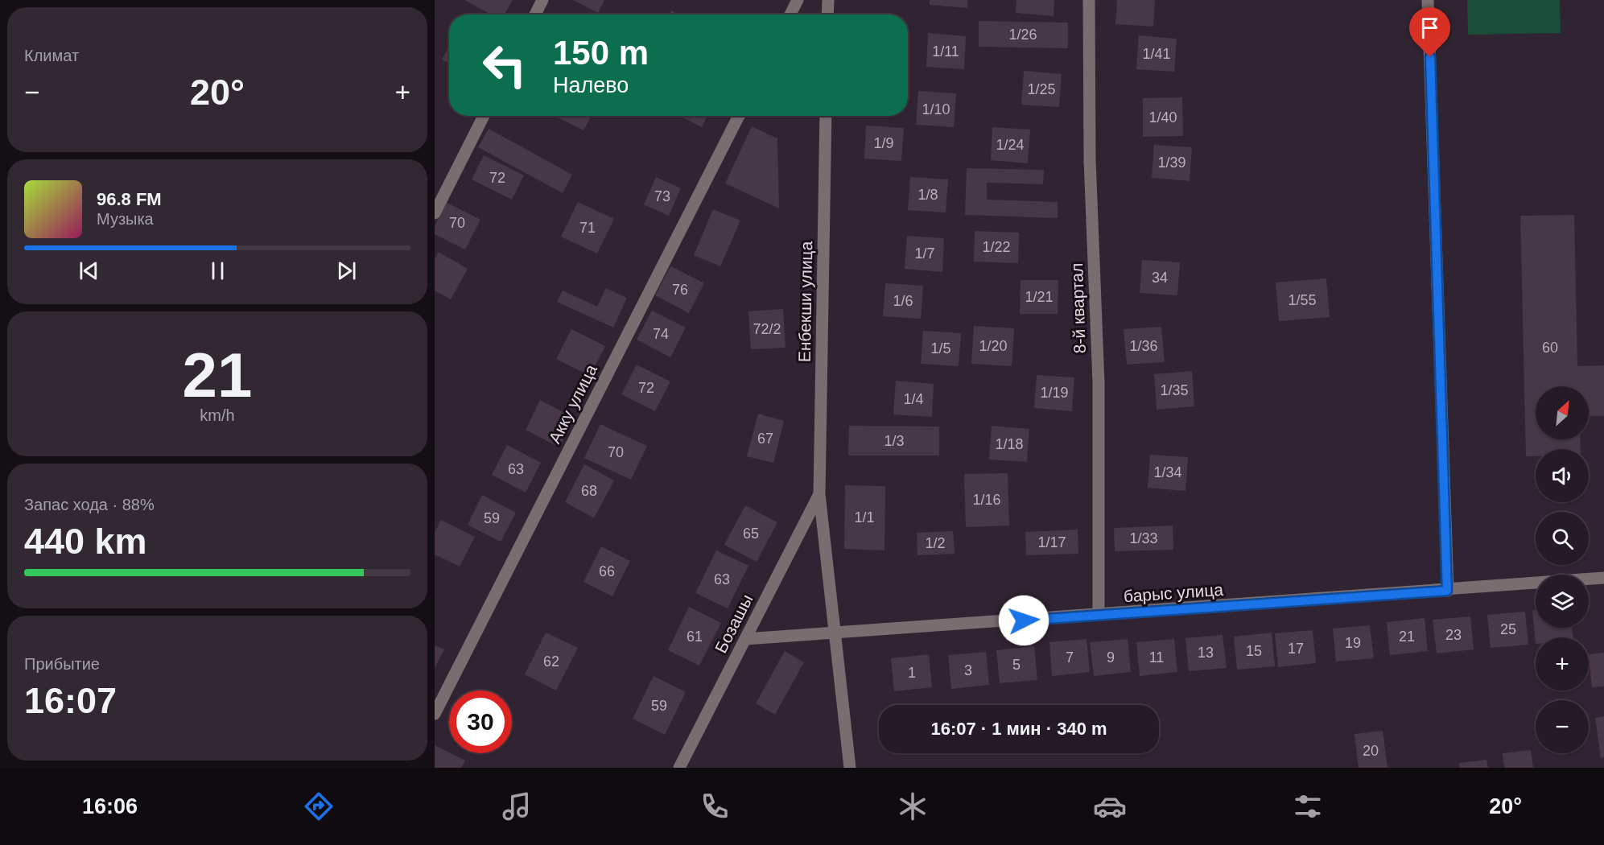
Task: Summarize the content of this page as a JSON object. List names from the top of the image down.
{
  "streets": {
    "street": [
      "Енбекши улица",
      "8-й квартал",
      "Акку улица",
      "барыс улица",
      "Бозашы"
    ]
  },
  "crossings": [
    ["Енбекши улица", "барыс улица"],
    ["Енбекши улица", "Бозашы"],
    ["8-й квартал", "барыс улица"],
    ["барыс улица", "Бозашы"]
  ],
  "house_numbers": [
    "1/26",
    "1/11",
    "1/41",
    "1/25",
    "1/10",
    "1/40",
    "1/9",
    "1/24",
    "1/39",
    "72",
    "1/8",
    "73",
    "70",
    "71",
    "1/22",
    "1/7",
    "34",
    "76",
    "1/21",
    "1/55",
    "1/6",
    "72/2",
    "74",
    "1/20",
    "1/36",
    "60",
    "1/5",
    "72",
    "1/35",
    "1/19",
    "1/4",
    "67",
    "1/3",
    "1/18",
    "70",
    "63",
    "1/34",
    "68",
    "1/16",
    "1/1",
    "59",
    "65",
    "1/33",
    "1/17",
    "1/2",
    "66",
    "63",
    "25",
    "23",
    "61",
    "21",
    "19",
    "17",
    "15",
    "13",
    "7",
    "9",
    "11",
    "62",
    "5",
    "3",
    "1",
    "59",
    "20"
  ],
  "north": "top right",
  "page": {
    "tile": [
      "Климат",
      ["21", "km/h"],
      ["Запас хода · 88%", "440 km"],
      ["Прибытие", "16:07"]
    ],
    "turn": ["150 m", "Налево"],
    "heat": ["−", "20°", "+"],
    "song": ["96.8 FM", "Музыка"],
    "map_buttons": ["+", "−"],
    "limit": "30",
    "trip": "16:07 · 1 мин · 340 m",
    "tabs": ["16:06", "20°"]
  }
}
